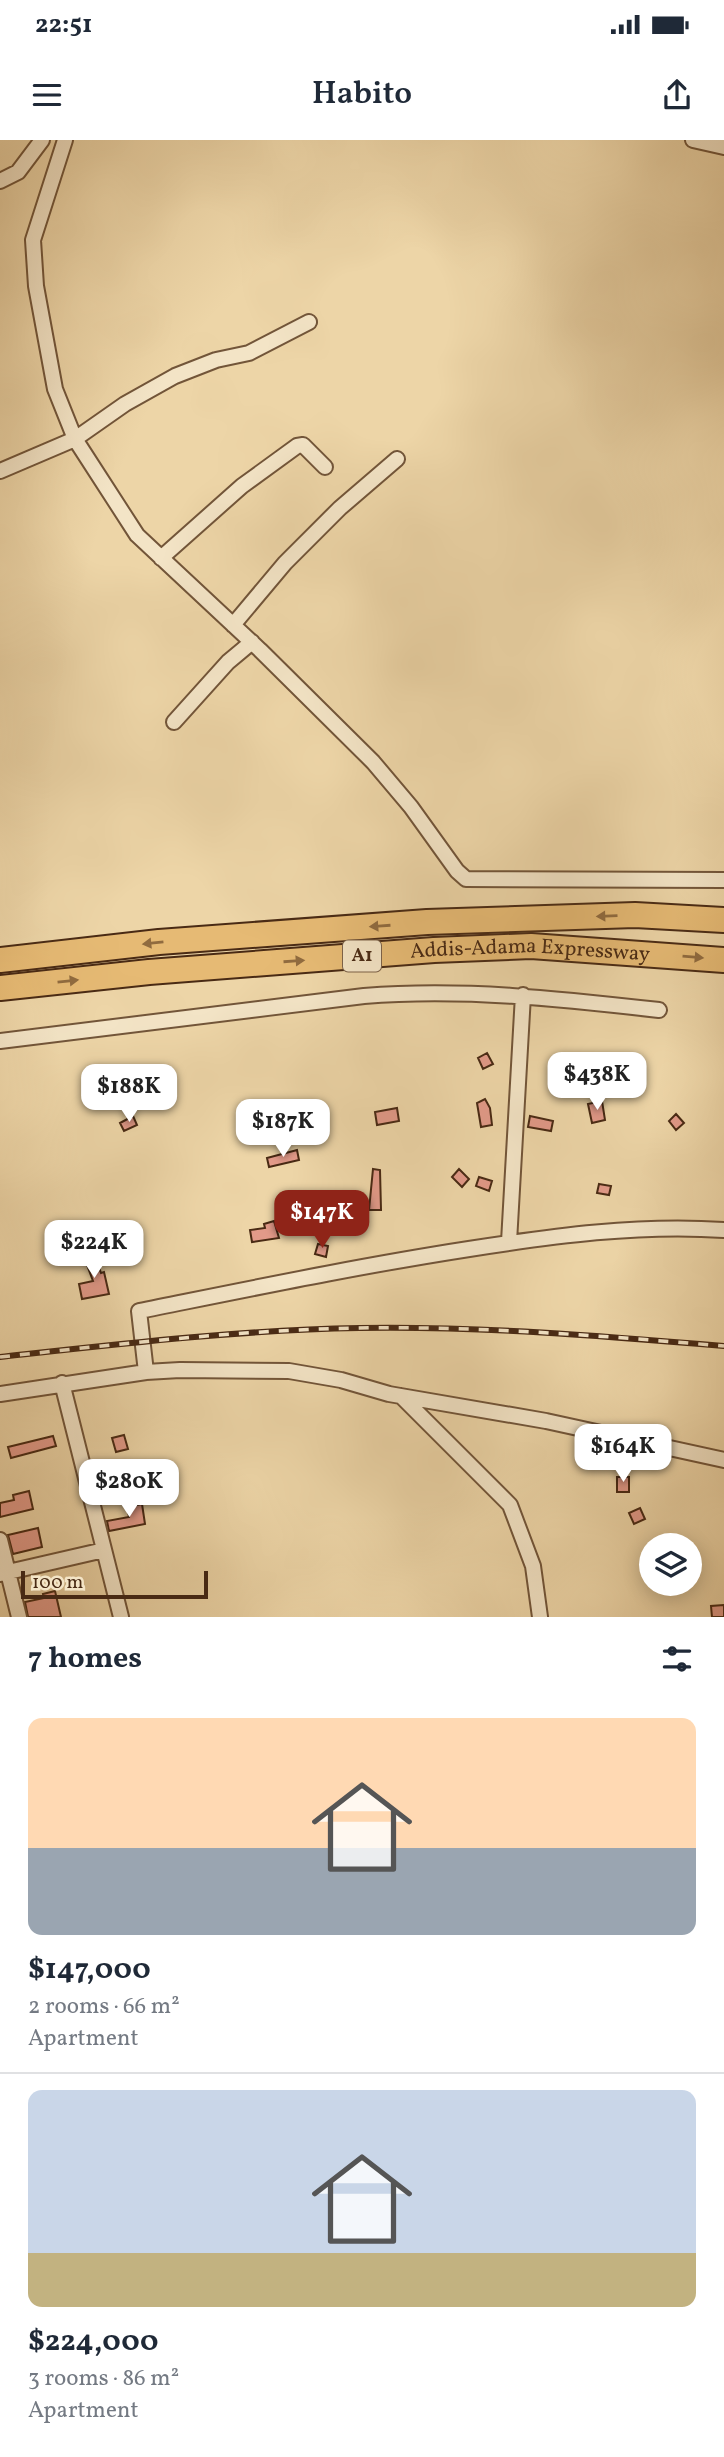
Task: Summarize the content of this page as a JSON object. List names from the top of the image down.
{
  "streets": {
    "highway": ["Addis-Adama Expressway", "A1"]
  },
  "scale_bar": "100 m",
  "page": {
    "status": "22:51",
    "header": "Habito",
    "price": [
      "$438K",
      "$188K",
      "$187K",
      "$147K",
      "$224K",
      "$164K",
      "$280K"
    ],
    "scale": "100 m",
    "heading": "7 homes",
    "list": [
      {
        "name": "$147,000",
        "note": "2 rooms · 66 m² · Apartment"
      },
      {
        "name": "$224,000",
        "note": "3 rooms · 86 m² · Apartment"
      }
    ]
  }
}
